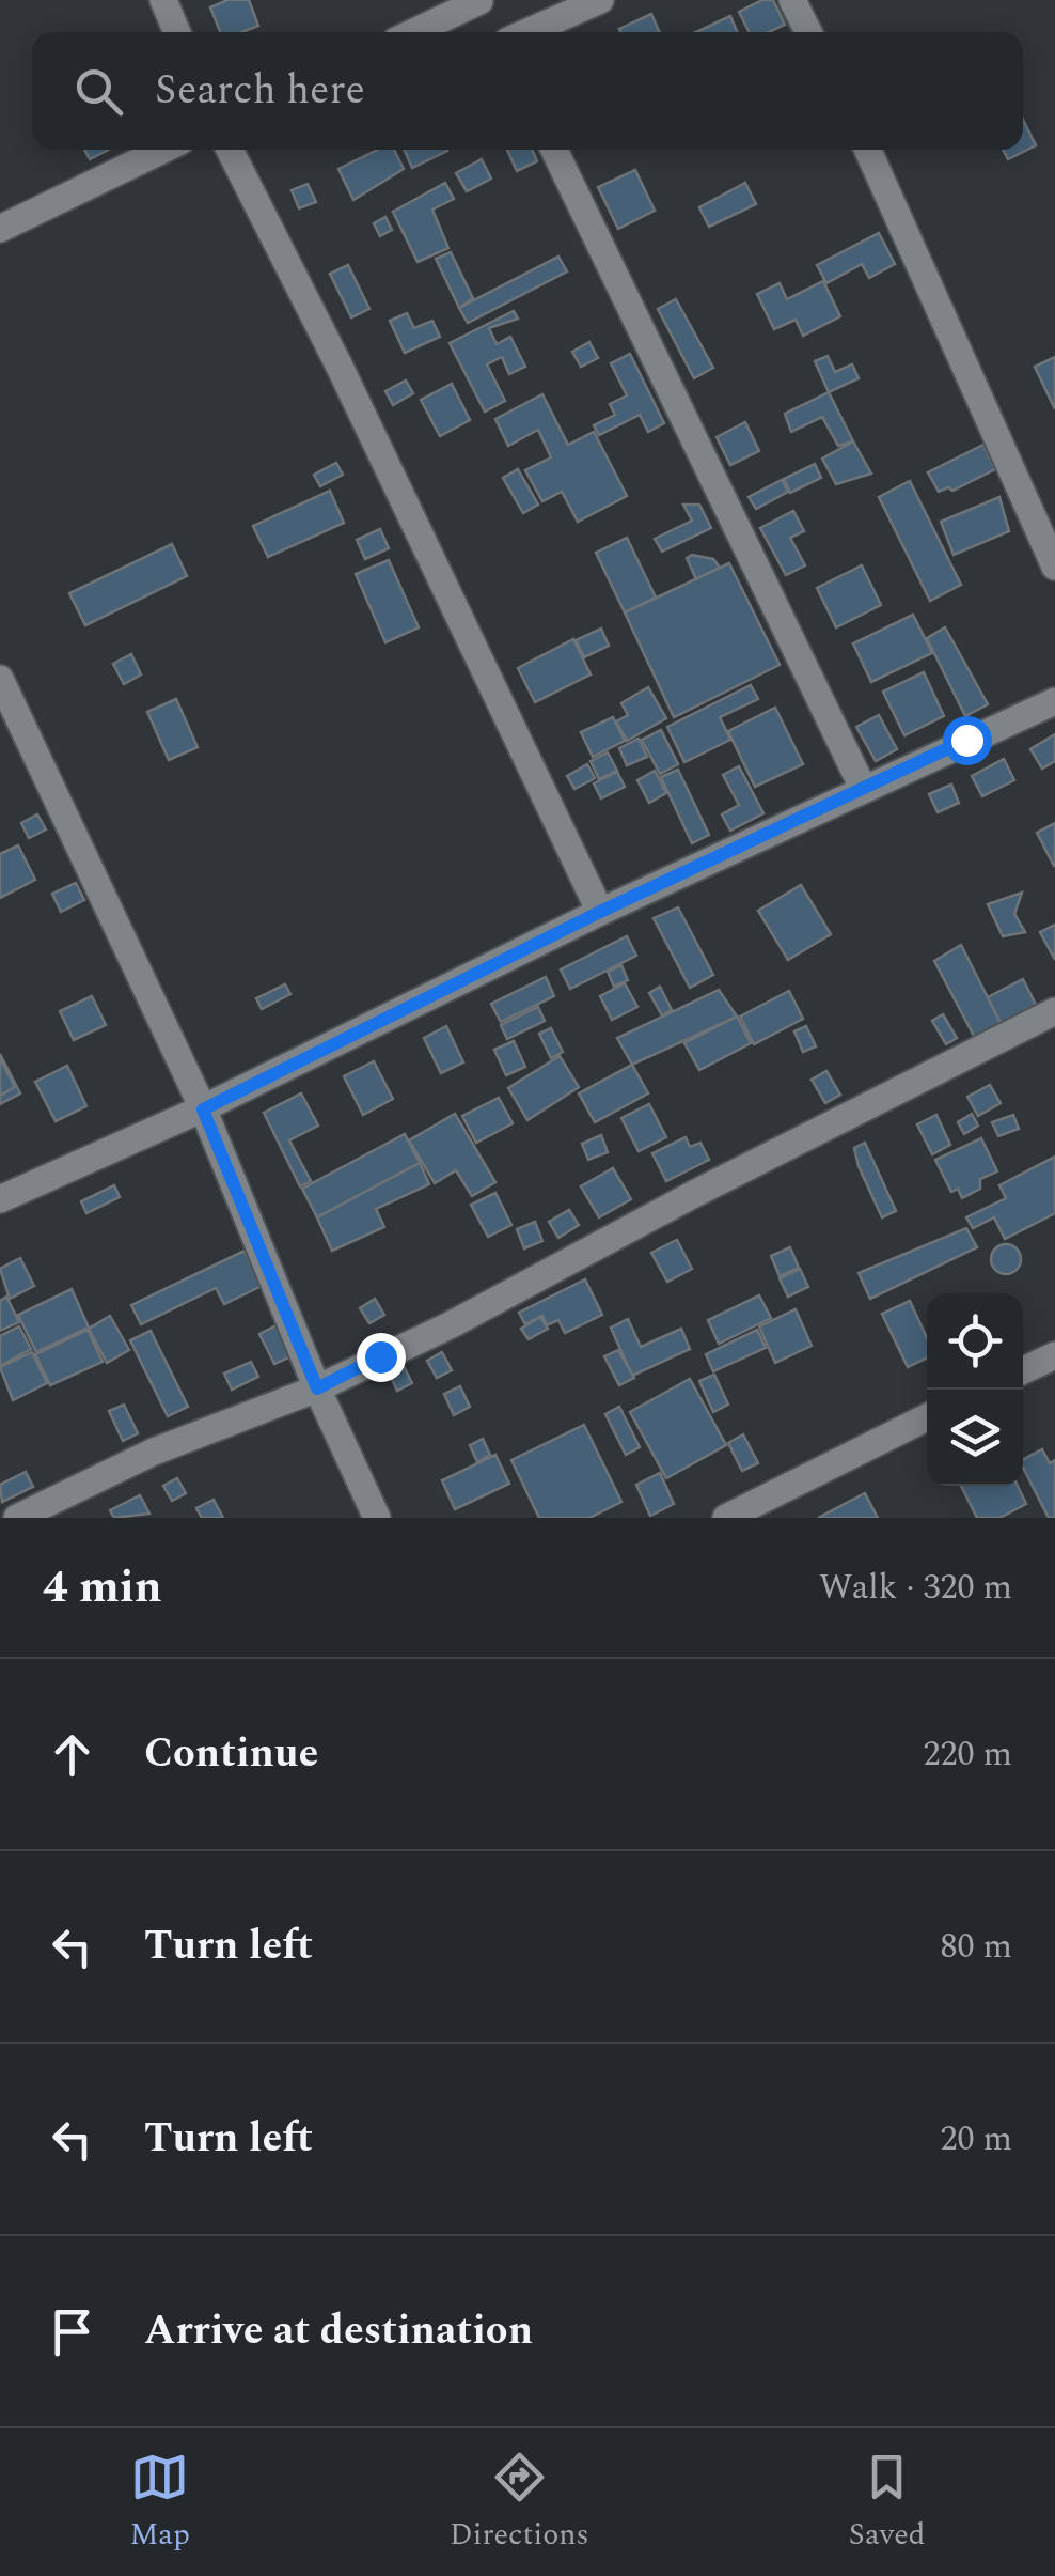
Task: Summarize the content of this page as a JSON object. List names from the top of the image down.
{
  "page": {
    "search": "Search here",
    "heading": ["4 min", "Walk · 320 m"],
    "list": [
      ["Continue", "220 m"],
      ["Turn left", "80 m"],
      ["Turn left", "20 m"],
      "Arrive at destination"
    ],
    "nav": ["Map", "Directions", "Saved"]
  }
}
